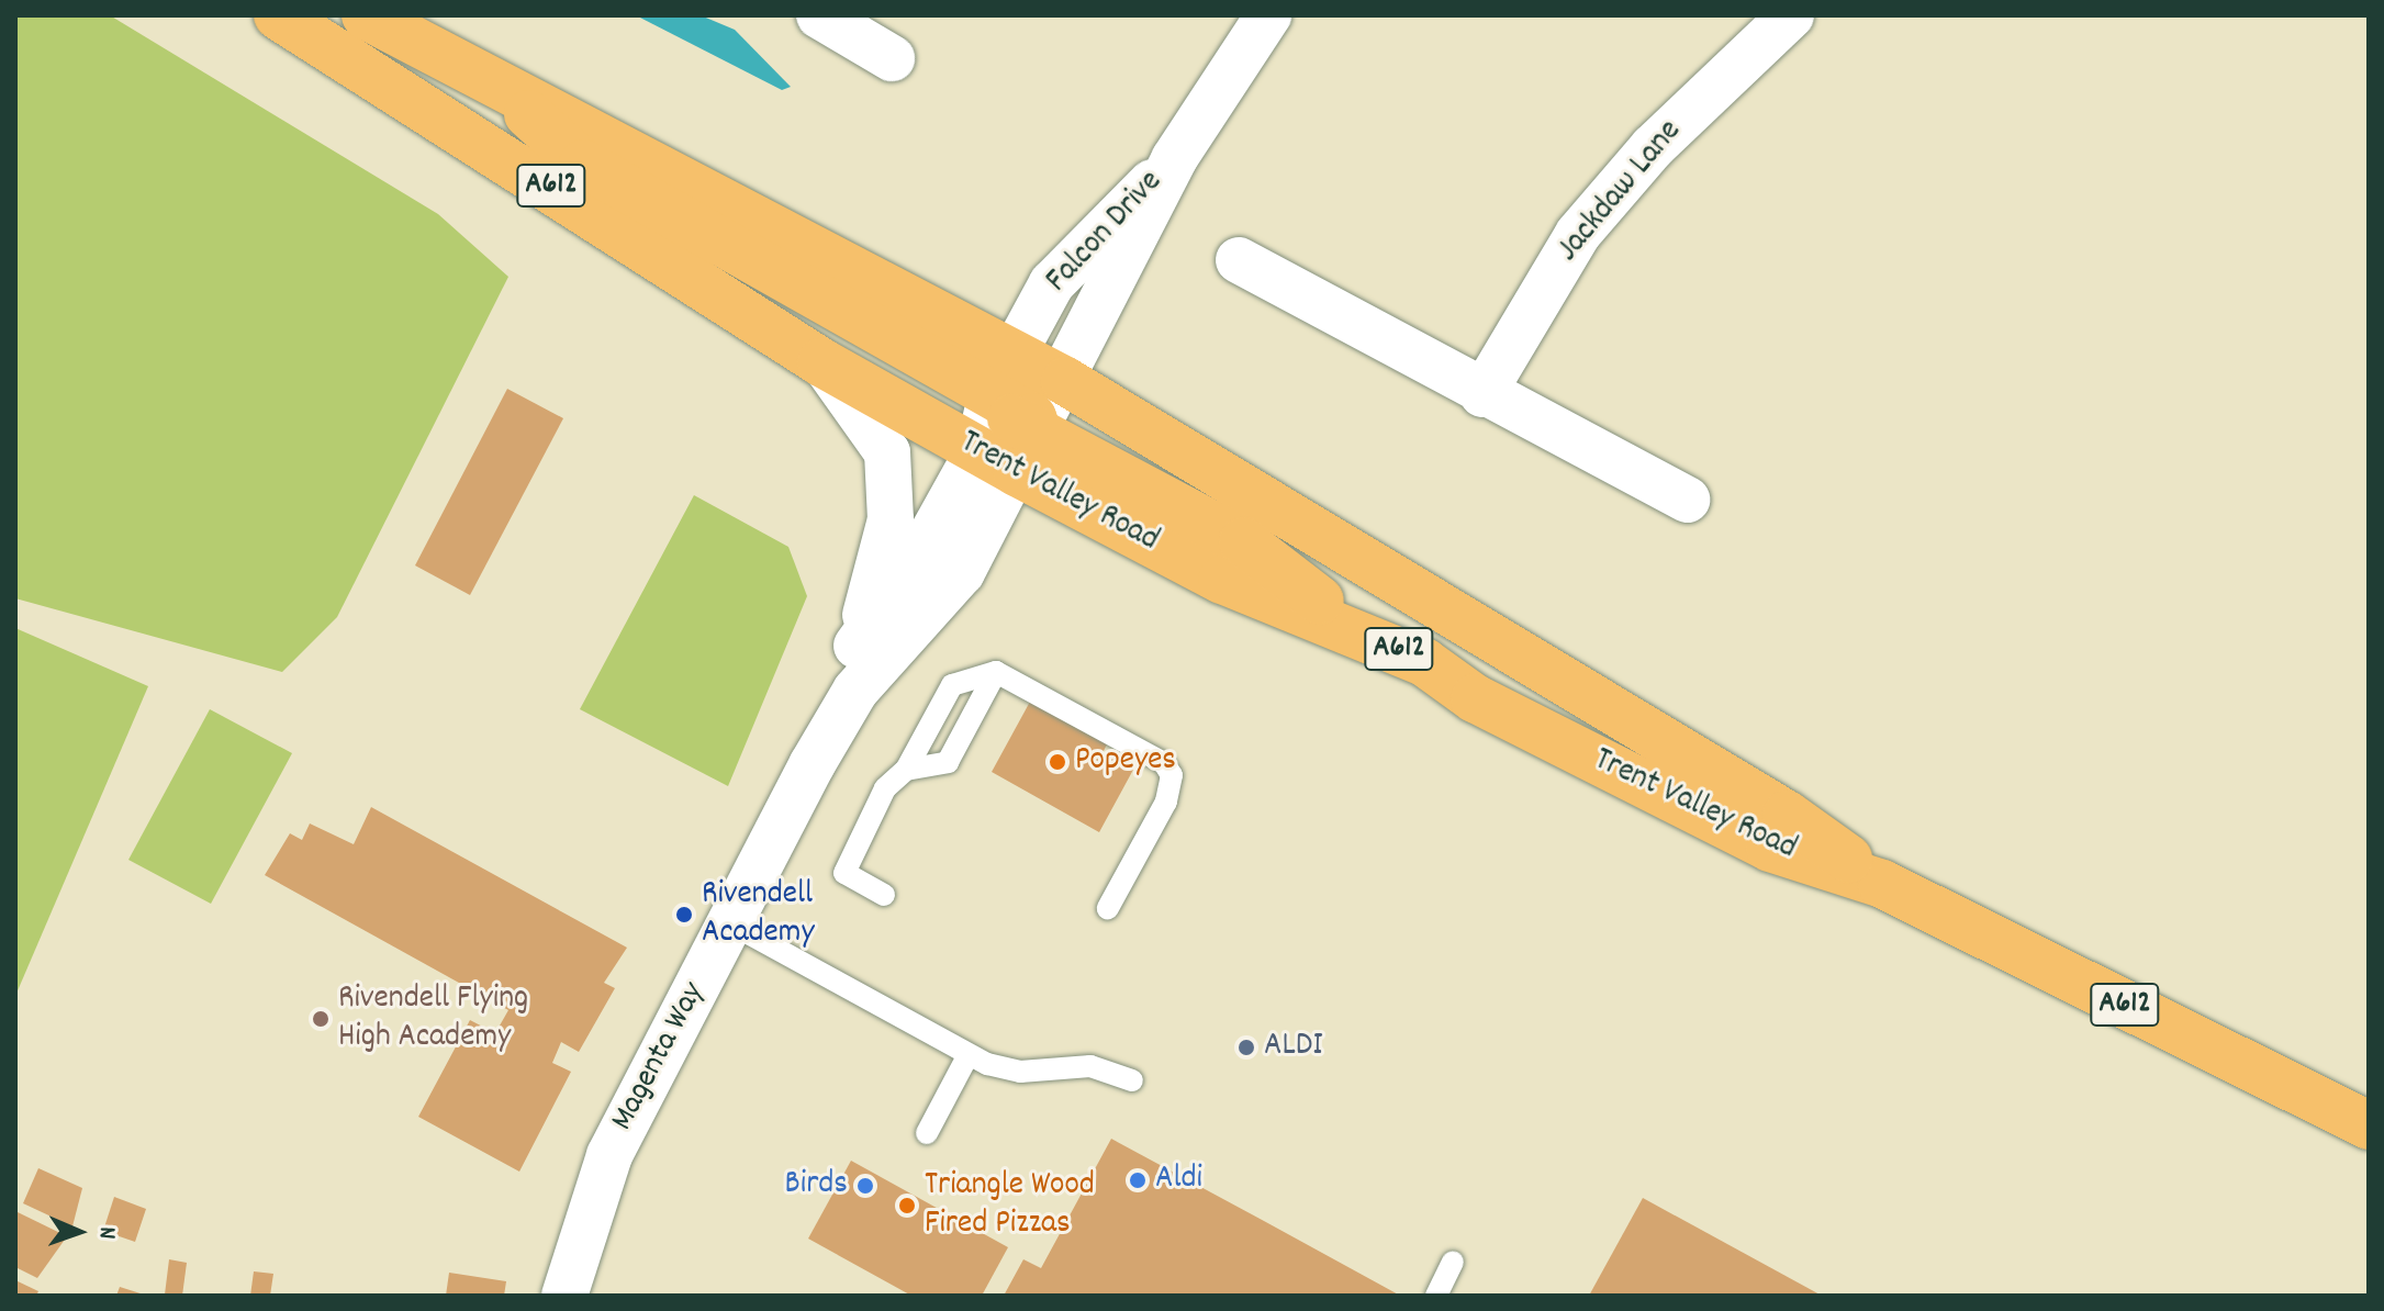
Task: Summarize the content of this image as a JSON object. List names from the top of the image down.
{
  "streets": {
    "main road": ["A612", "Trent Valley Road"],
    "street": ["Jackdaw Lane", "Falcon Drive", "Magenta Way"]
  },
  "crossings": [
    ["A612", "Falcon Drive"],
    ["A612", "Trent Valley Road"],
    ["Falcon Drive", "Trent Valley Road"],
    ["Falcon Drive", "Magenta Way"]
  ],
  "places": [
    "Popeyes",
    "Rivendell Academy",
    "Rivendell Flying High Academy",
    "ALDI",
    "Aldi",
    "Birds",
    "Triangle Wood Fired Pizzas"
  ],
  "north": "right"
}
